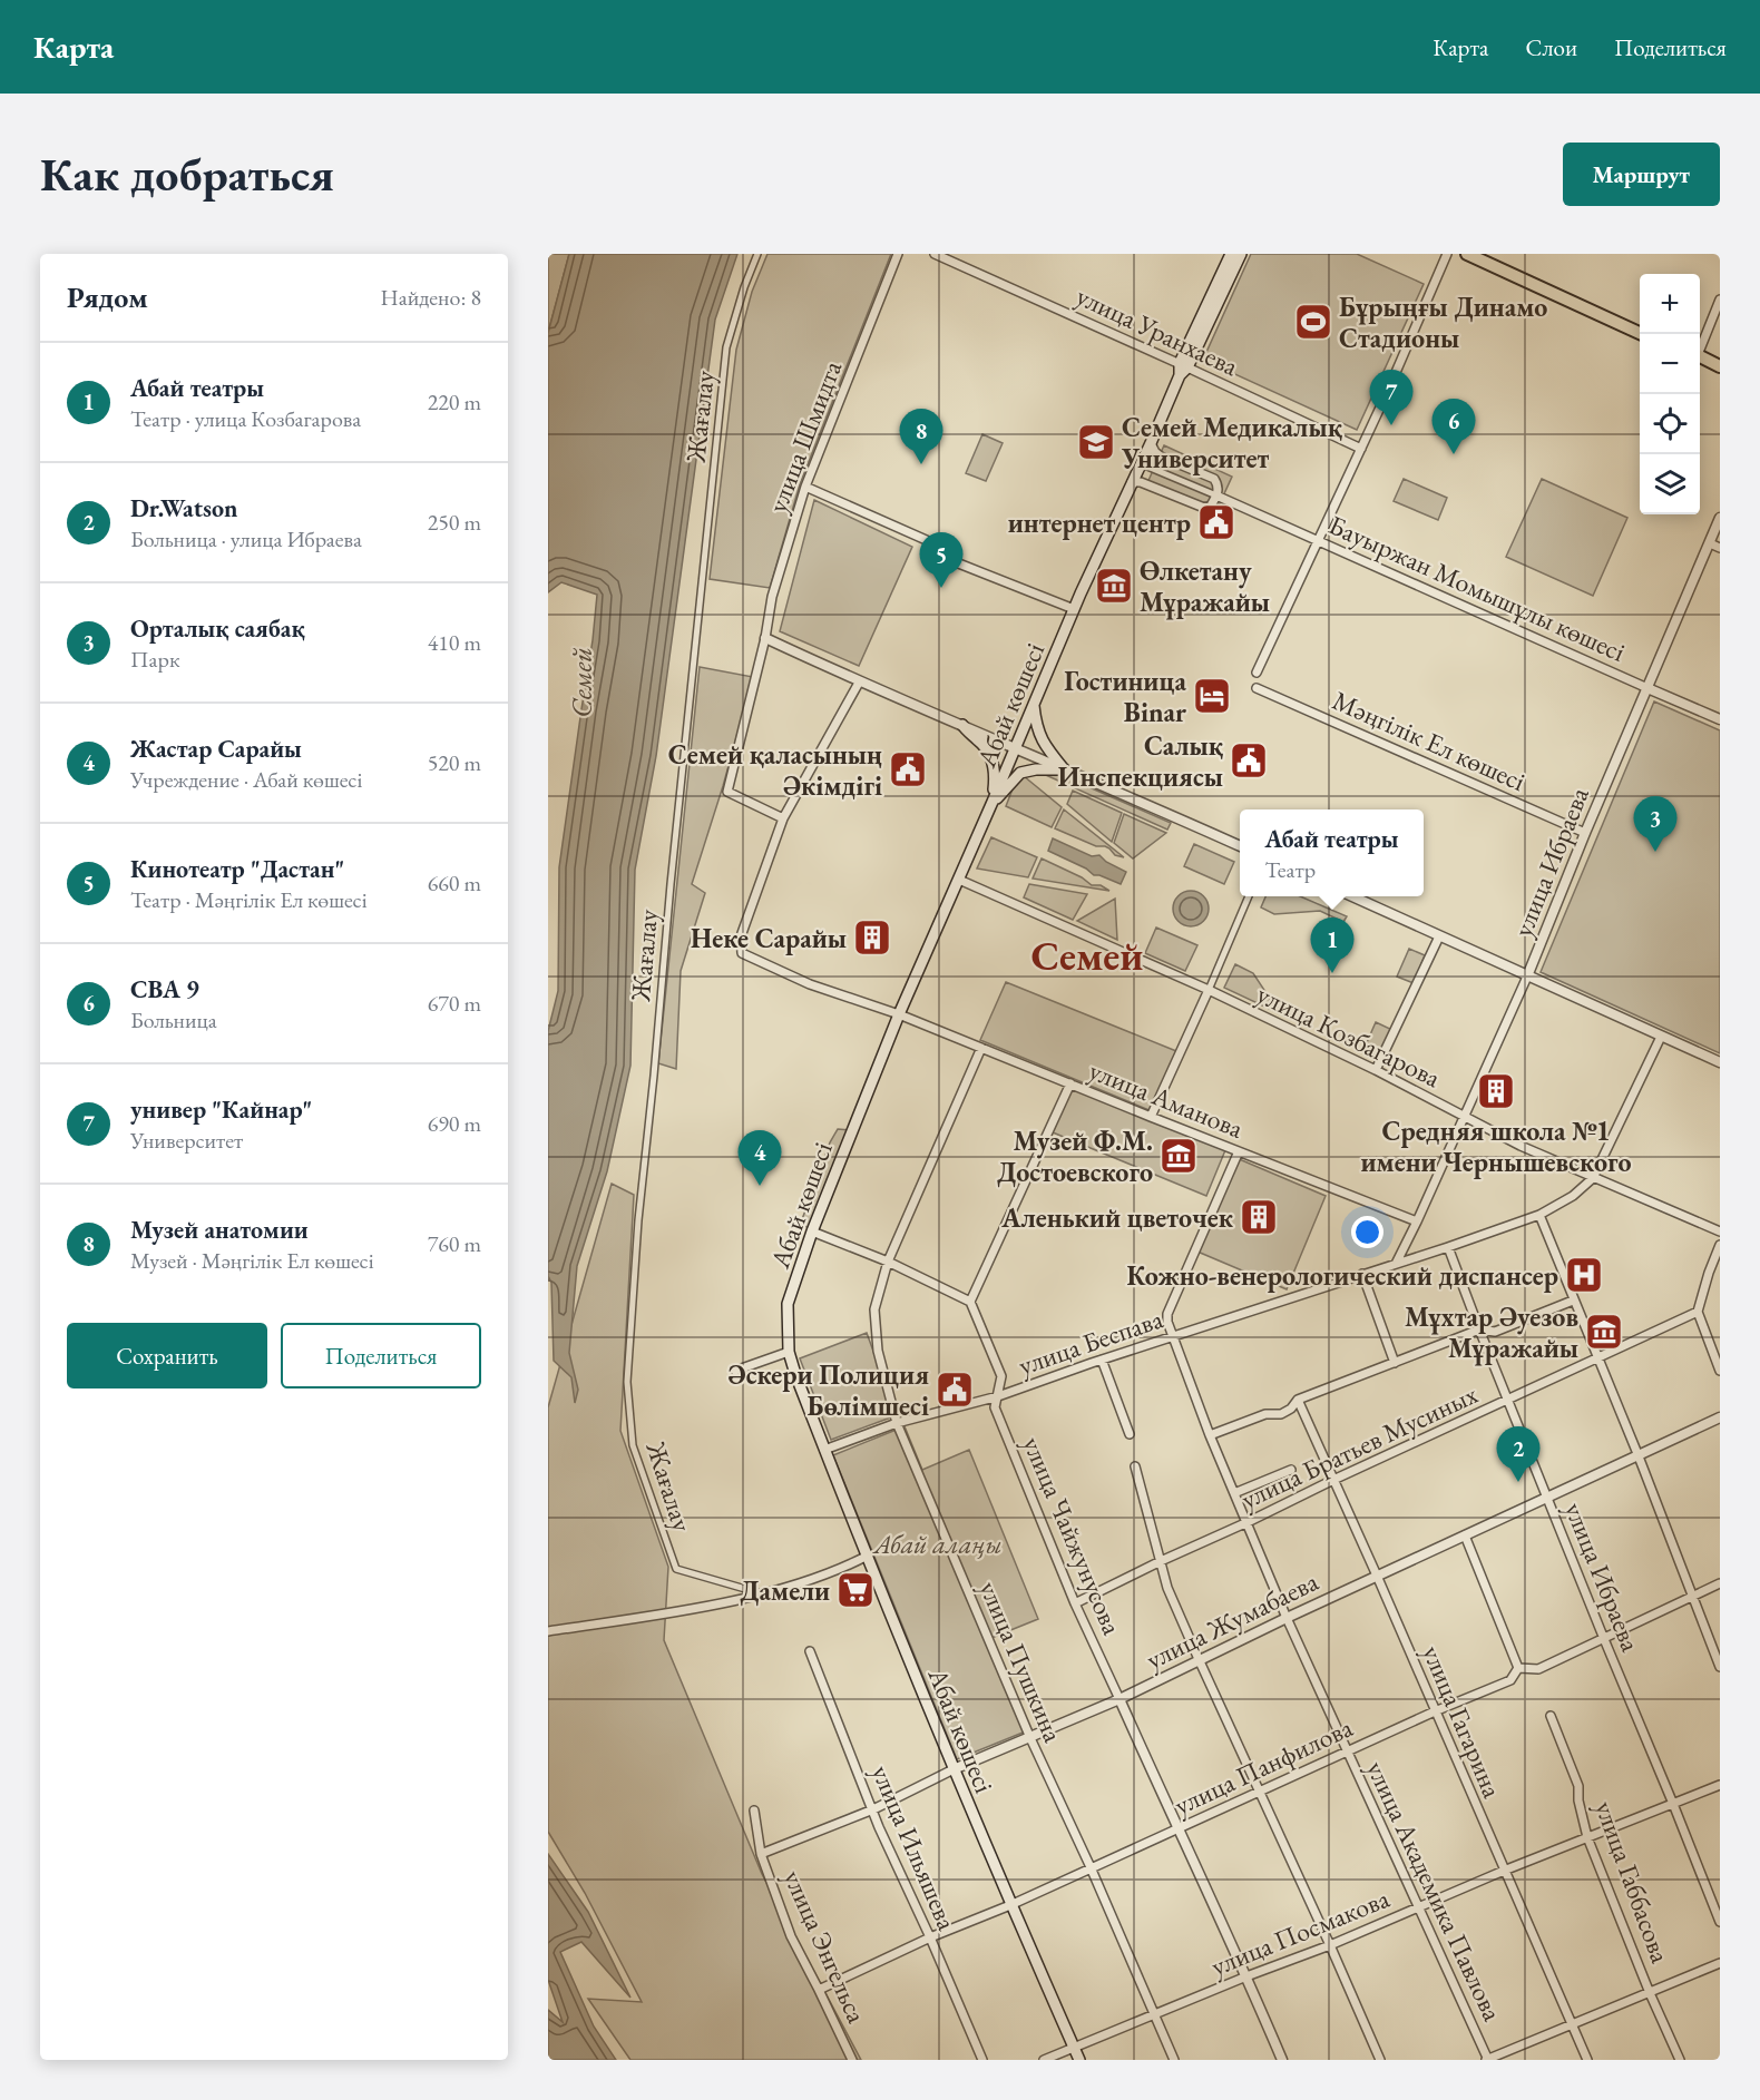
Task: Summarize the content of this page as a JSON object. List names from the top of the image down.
{
  "streets": {
    "main road": ["Абай көшесі"],
    "street": [
      "улица Уранхаева",
      "Жағалау",
      "улица Шмидта",
      "Бауыржан Момышұлы көшесі",
      "Мәңгілік Ел көшесі",
      "улица Ибраева",
      "улица Козбагарова",
      "улица Аманова",
      "улица Беспава",
      "улица Братьев Мусиных",
      "улица Чайжунусова",
      "улица Жумабаева",
      "улица Пушкина",
      "улица Гагарина",
      "улица Панфилова",
      "улица Ильяшева",
      "улица Габбасова",
      "улица Академика Павлова",
      "улица Посмакова",
      "улица Энгельса"
    ]
  },
  "crossings": [
    ["улица Уранхаева", "Абай көшесі"],
    ["улица Шмидта", "улица Аманова"],
    ["Бауыржан Момышұлы көшесі", "улица Ибраева"],
    ["Абай көшесі", "улица Козбагарова"],
    ["Абай көшесі", "улица Аманова"],
    ["Абай көшесі", "улица Беспава"],
    ["Абай көшесі", "улица Жумабаева"],
    ["Абай көшесі", "улица Панфилова"],
    ["Абай көшесі", "улица Посмакова"],
    ["Мәңгілік Ел көшесі", "улица Ибраева"],
    ["улица Ибраева", "улица Козбагарова"],
    ["улица Ибраева", "улица Аманова"],
    ["улица Ибраева", "улица Беспава"],
    ["улица Ибраева", "улица Братьев Мусиных"],
    ["улица Ибраева", "улица Жумабаева"],
    ["улица Ибраева", "улица Панфилова"],
    ["улица Ибраева", "улица Посмакова"],
    ["улица Козбагарова", "улица Беспава"],
    ["улица Аманова", "улица Пушкина"],
    ["улица Аманова", "улица Академика Павлова"],
    ["улица Беспава", "улица Чайжунусова"],
    ["улица Беспава", "улица Пушкина"],
    ["улица Беспава", "улица Академика Павлова"],
    ["улица Братьев Мусиных", "улица Чайжунусова"],
    ["улица Братьев Мусиных", "улица Гагарина"],
    ["улица Братьев Мусиных", "улица Академика Павлова"],
    ["улица Чайжунусова", "улица Жумабаева"],
    ["улица Чайжунусова", "улица Панфилова"],
    ["улица Чайжунусова", "улица Посмакова"],
    ["улица Жумабаева", "улица Пушкина"],
    ["улица Жумабаева", "улица Гагарина"],
    ["улица Жумабаева", "улица Ильяшева"],
    ["улица Жумабаева", "улица Академика Павлова"],
    ["улица Жумабаева", "улица Энгельса"],
    ["улица Пушкина", "улица Панфилова"],
    ["улица Пушкина", "улица Посмакова"],
    ["улица Гагарина", "улица Панфилова"],
    ["улица Гагарина", "улица Посмакова"],
    ["улица Панфилова", "улица Ильяшева"],
    ["улица Панфилова", "улица Академика Павлова"],
    ["улица Панфилова", "улица Энгельса"],
    ["улица Габбасова", "улица Посмакова"],
    ["улица Академика Павлова", "улица Посмакова"]
  ],
  "districts": ["Семей"],
  "water": ["Семей"],
  "parks": ["Абай алаңы"],
  "places": {
    "sports": ["Бұрыңғы Динамо Стадионы"],
    "school or university": ["Семей Медикалық Университет"],
    "public building": [
      "интернет центр",
      "Салық Инспекциясы",
      "Семей қаласының Әкімдігі",
      "Әскери Полиция Бөлімшесі"
    ],
    "museum": ["Өлкетану Мұражайы", "Музей Ф.М. Достоевского", "Мұхтар Әуезов Мұражайы"],
    "hotel": ["Гостиница Binar"],
    "building": ["Неке Сарайы", "Средняя школа №1 имени Чернышевского", "Аленький цветочек"],
    "hospital": ["Кожно-венерологический диспансер"],
    "supermarket": ["Дамели"]
  },
  "page": {
    "header": "Карта",
    "nav": ["Карта", "Слои", "Поделиться"],
    "buttons": [
      "Маршрут",
      ["Сохранить", "Поделиться"]
    ],
    "title": "Как добраться",
    "heading": ["Рядом", "Найдено: 8"],
    "map_buttons": ["+", "−"],
    "list": [
      {
        "mark": "1",
        "name": "Абай театры",
        "note": "Театр · улица Козбагарова",
        "value": "220 m"
      },
      {
        "mark": "2",
        "name": "Dr.Watson",
        "note": "Больница · улица Ибраева",
        "value": "250 m"
      },
      {
        "mark": "3",
        "name": "Орталық саябақ",
        "note": "Парк",
        "value": "410 m"
      },
      {
        "mark": "4",
        "name": "Жастар Сарайы",
        "note": "Учреждение · Абай көшесі",
        "value": "520 m"
      },
      {
        "mark": "5",
        "name": "Кинотеатр \"Дастан\"",
        "note": "Театр · Мәңгілік Ел көшесі",
        "value": "660 m"
      },
      {
        "mark": "6",
        "name": "СВА 9",
        "note": "Больница",
        "value": "670 m"
      },
      {
        "mark": "7",
        "name": "универ \"Кайнар\"",
        "note": "Университет",
        "value": "690 m"
      },
      {
        "mark": "8",
        "name": "Музей анатомии",
        "note": "Музей · Мәңгілік Ел көшесі",
        "value": "760 m"
      }
    ],
    "pins": [
      "7",
      "6",
      "8",
      "5",
      "3",
      "1",
      "4",
      "2"
    ],
    "popup": ["Абай театры", "Театр"]
  }
}
